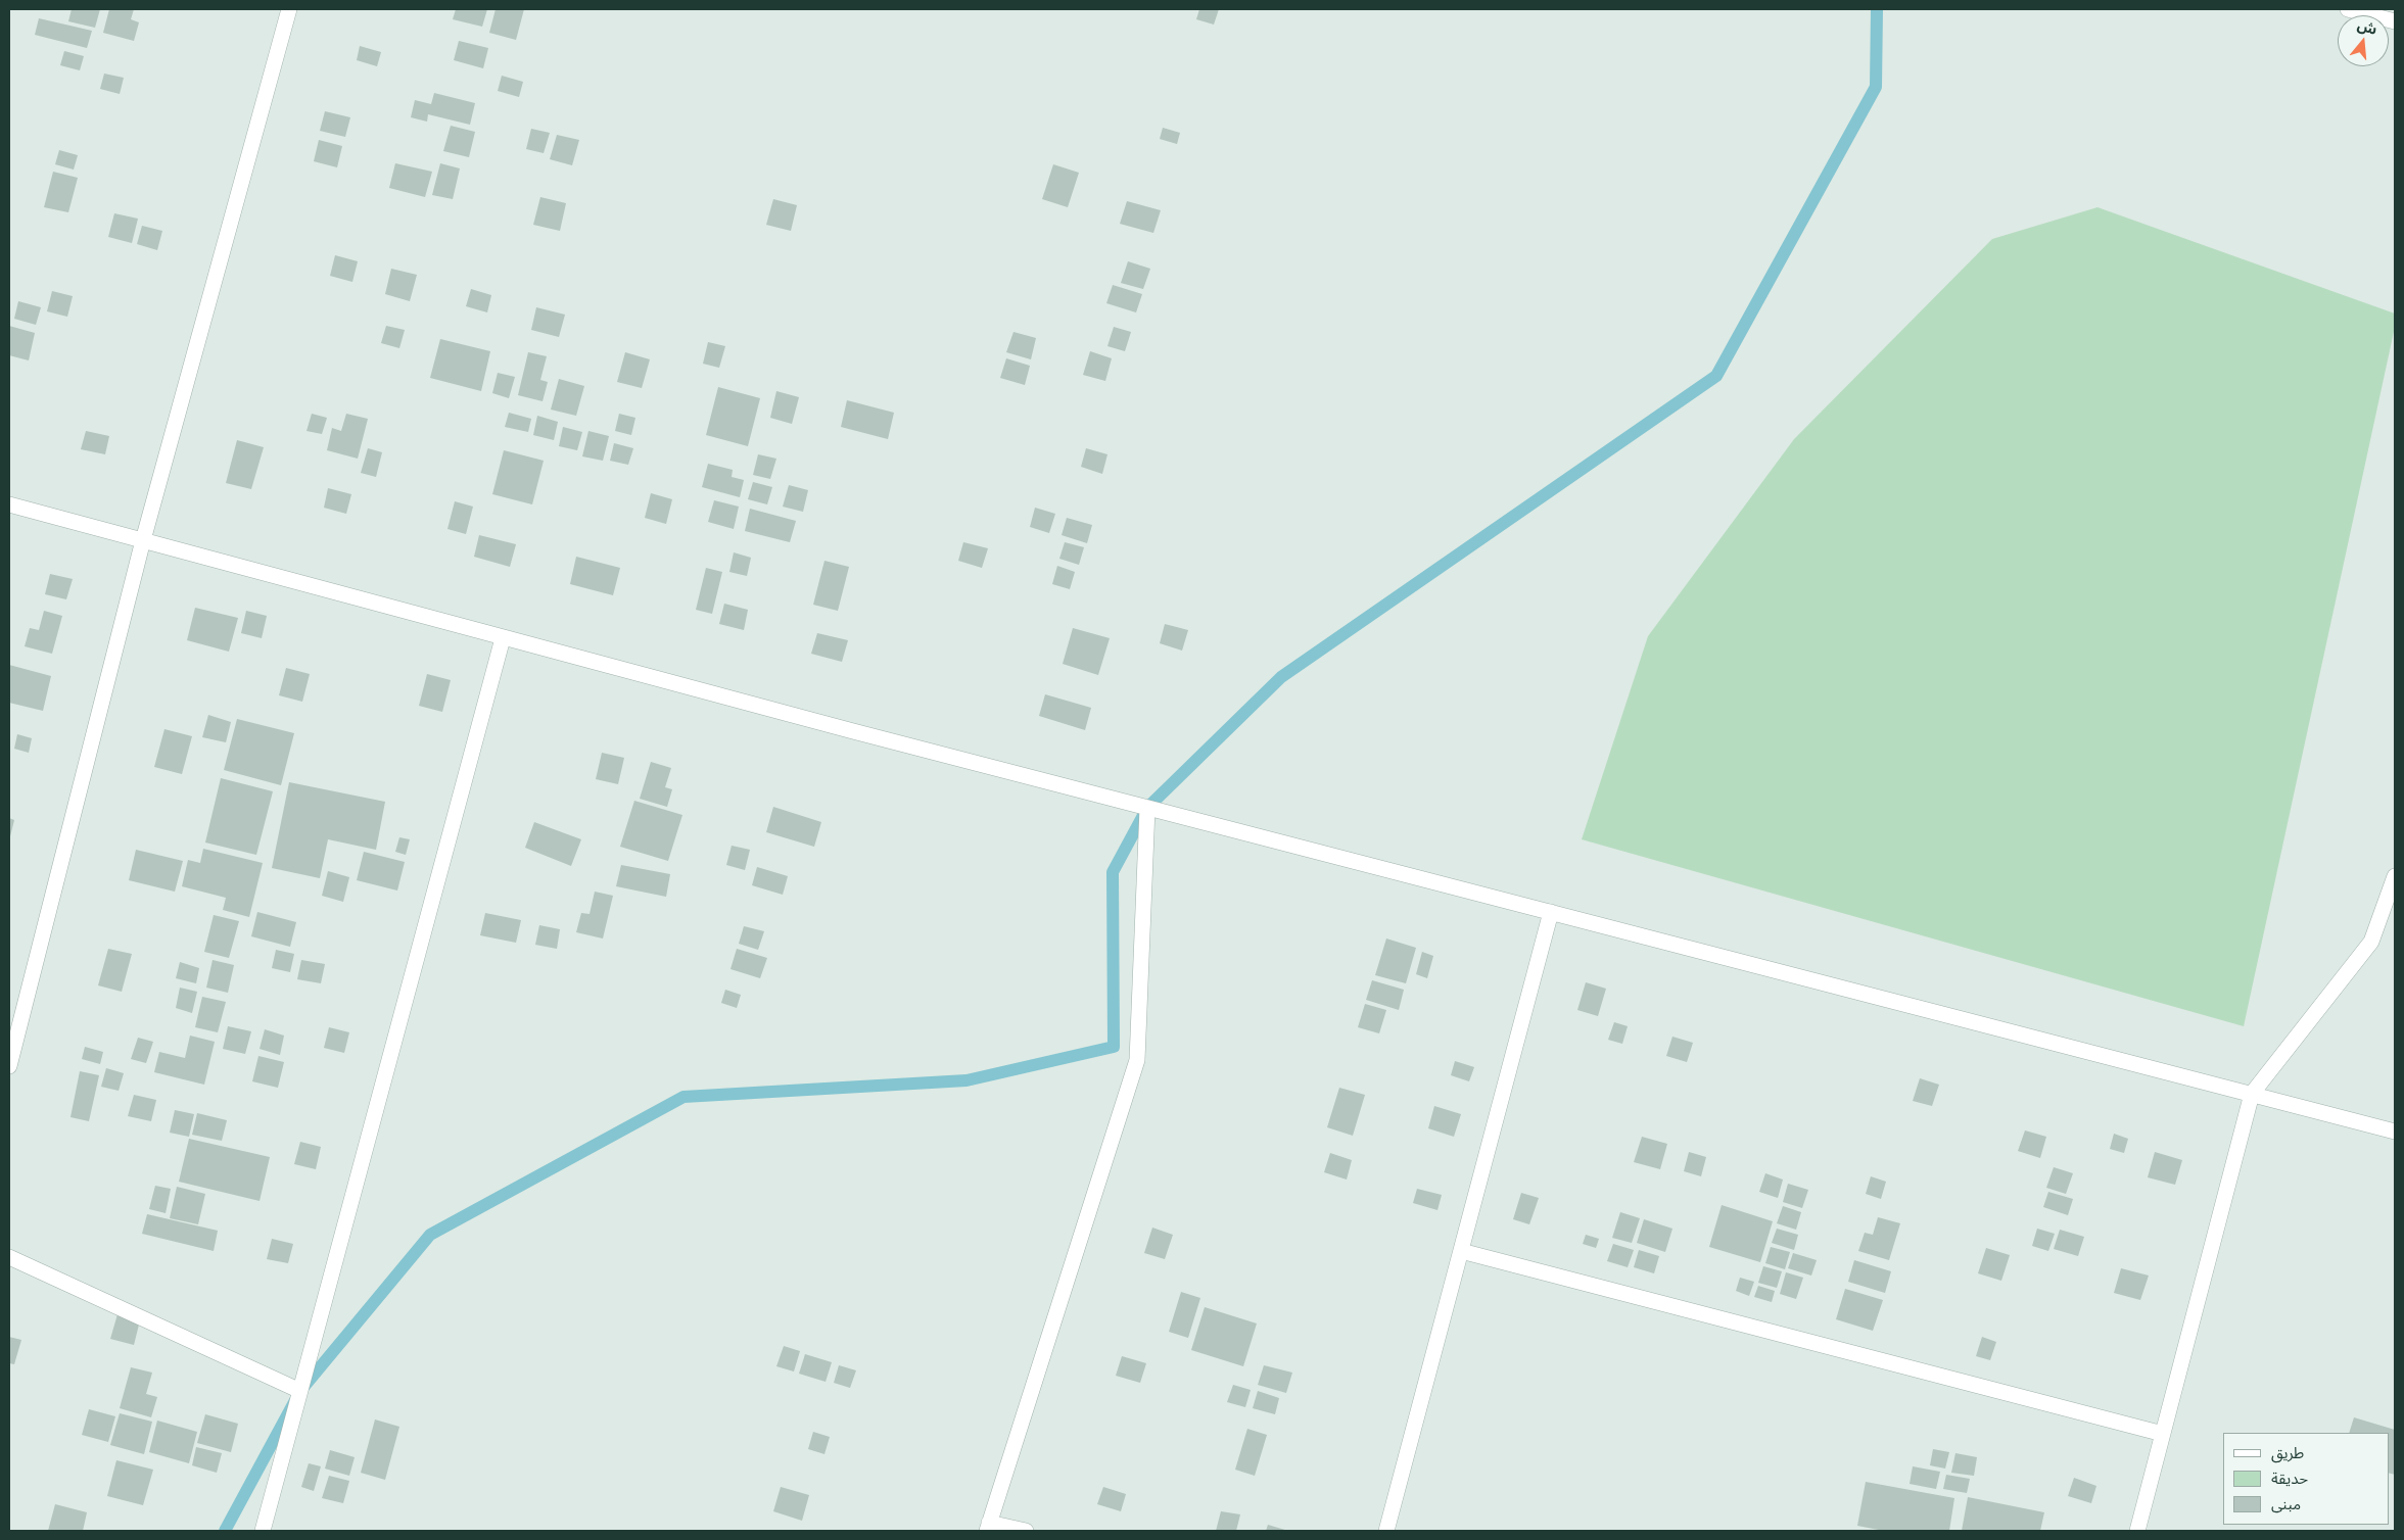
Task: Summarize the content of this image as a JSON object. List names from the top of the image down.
{
  "legend": ["طريق", "حديقة", "مبنى"],
  "north": "top"
}
